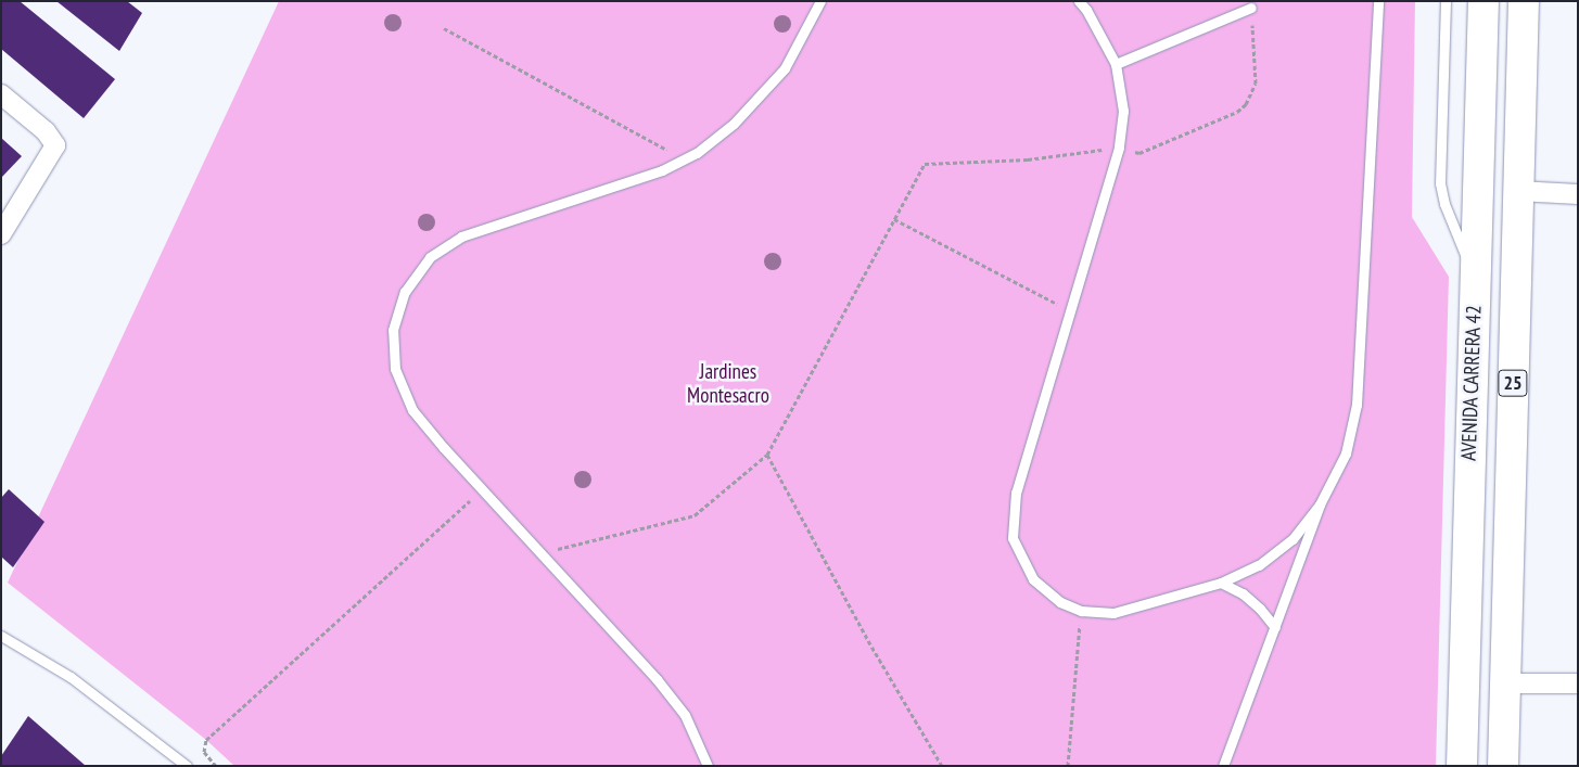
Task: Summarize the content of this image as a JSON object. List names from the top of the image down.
{
  "streets": {
    "highway": ["AVENIDA CARRERA 42", "25"]
  },
  "parks": ["Jardines Montesacro"]
}
